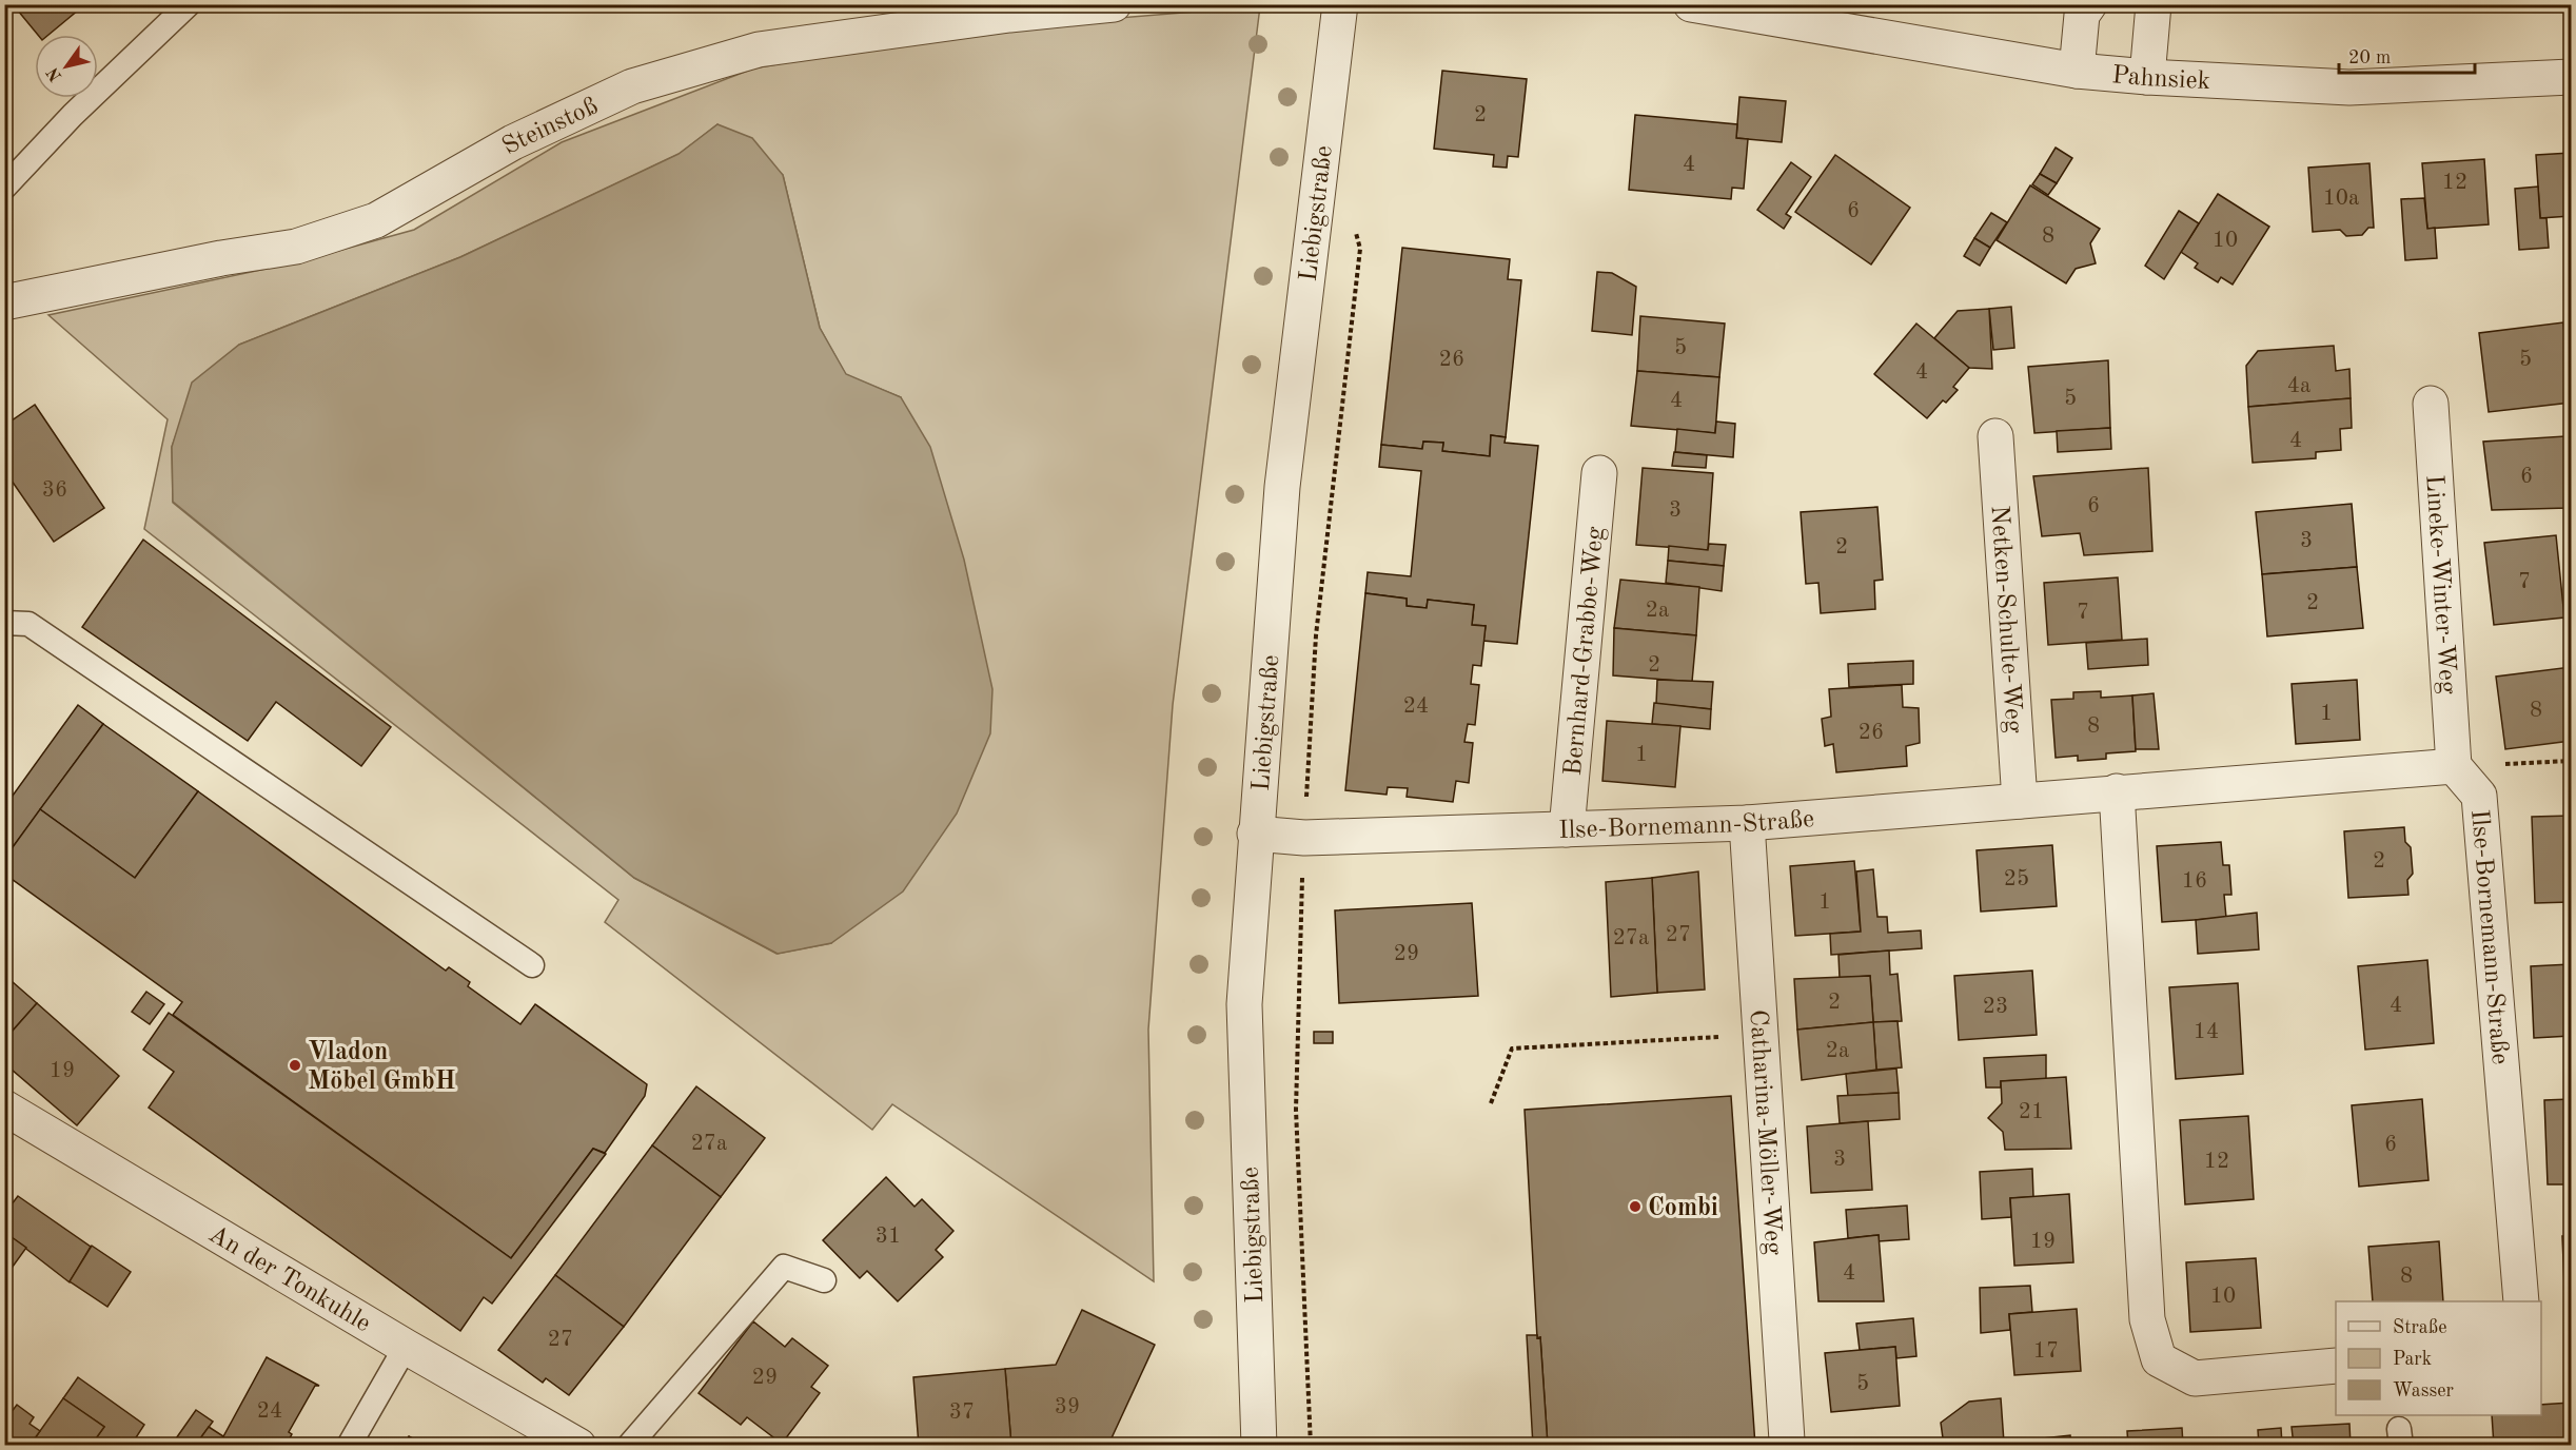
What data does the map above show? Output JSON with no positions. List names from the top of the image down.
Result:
{
  "streets": {
    "street": [
      "Pahnsiek",
      "Steinstoß",
      "Liebigstraße",
      "Lineke-Winter-Weg",
      "Netken-Schulte-Weg",
      "Bernhard-Grabbe-Weg",
      "Ilse-Bornemann-Straße",
      "Catharina-Möller-Weg",
      "An der Tonkuhle"
    ]
  },
  "crossings": [
    ["Liebigstraße", "Ilse-Bornemann-Straße"],
    ["Lineke-Winter-Weg", "Ilse-Bornemann-Straße"],
    ["Netken-Schulte-Weg", "Ilse-Bornemann-Straße"],
    ["Bernhard-Grabbe-Weg", "Ilse-Bornemann-Straße"],
    ["Ilse-Bornemann-Straße", "Catharina-Möller-Weg"]
  ],
  "places": ["Vladon Möbel GmbH", "Combi"],
  "house_numbers": [
    "2",
    "4",
    "12",
    "10a",
    "6",
    "8",
    "10",
    "5",
    "26",
    "5",
    "4",
    "4a",
    "5",
    "4",
    "4",
    "6",
    "36",
    "6",
    "3",
    "3",
    "2",
    "7",
    "2",
    "2a",
    "7",
    "2",
    "24",
    "8",
    "1",
    "8",
    "26",
    "1",
    "2",
    "25",
    "16",
    "1",
    "27",
    "27a",
    "29",
    "2",
    "4",
    "23",
    "14",
    "2a",
    "19",
    "21",
    "27a",
    "6",
    "3",
    "12",
    "31",
    "19",
    "4",
    "8",
    "10",
    "27",
    "17",
    "29",
    "5",
    "39",
    "24",
    "37"
  ],
  "legend": ["Straße", "Park", "Wasser"],
  "scale_bar": "20 m",
  "north": "bottom left"
}
